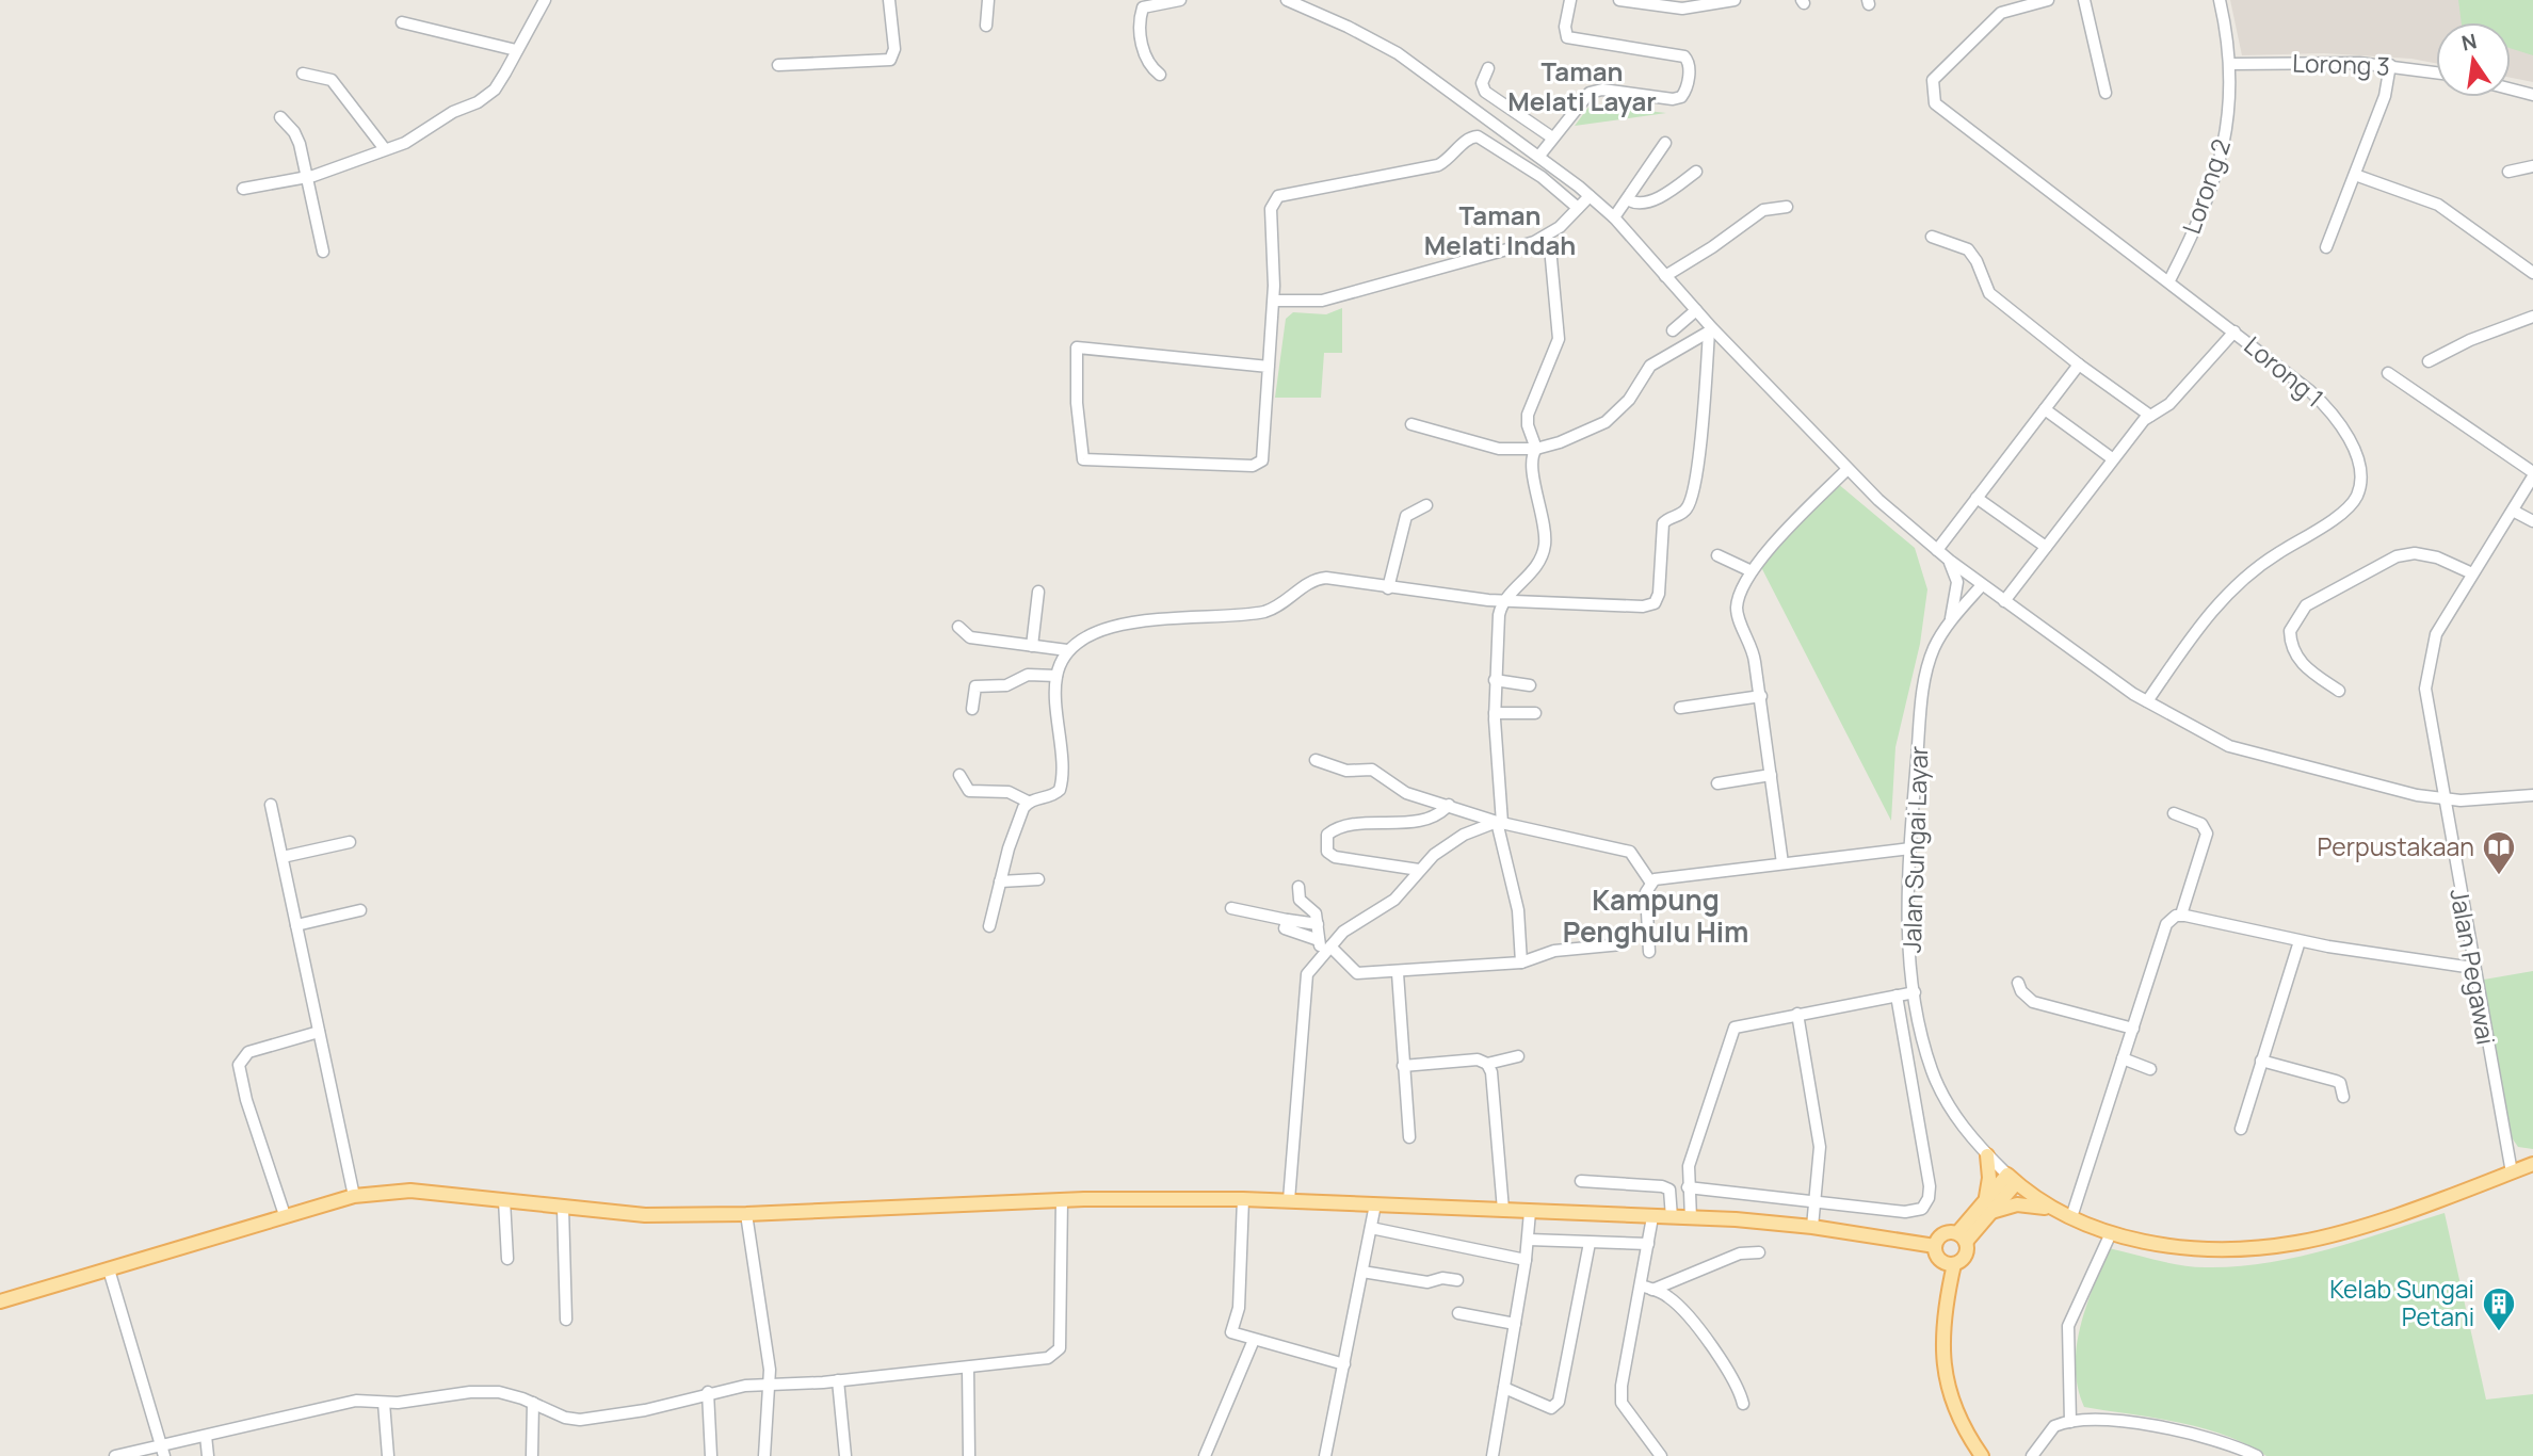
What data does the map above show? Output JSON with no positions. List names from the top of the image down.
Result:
{
  "streets": {
    "main road": ["Jalan Sungai Layar"],
    "street": [
      "Lorong 3",
      "Lorong 2",
      "Lorong 1",
      "Jalan Pegawai"
    ]
  },
  "crossings": [
    ["Lorong 3", "Lorong 2"],
    ["Lorong 2", "Lorong 1"],
    ["Jalan Sungai Layar", "Jalan Pegawai"]
  ],
  "districts": ["Taman Melati Layar", "Taman Melati Indah", "Kampung Penghulu Him"],
  "places": {
    "library": ["Perpustakaan"],
    "building": ["Kelab Sungai Petani"]
  },
  "north": "top"
}
